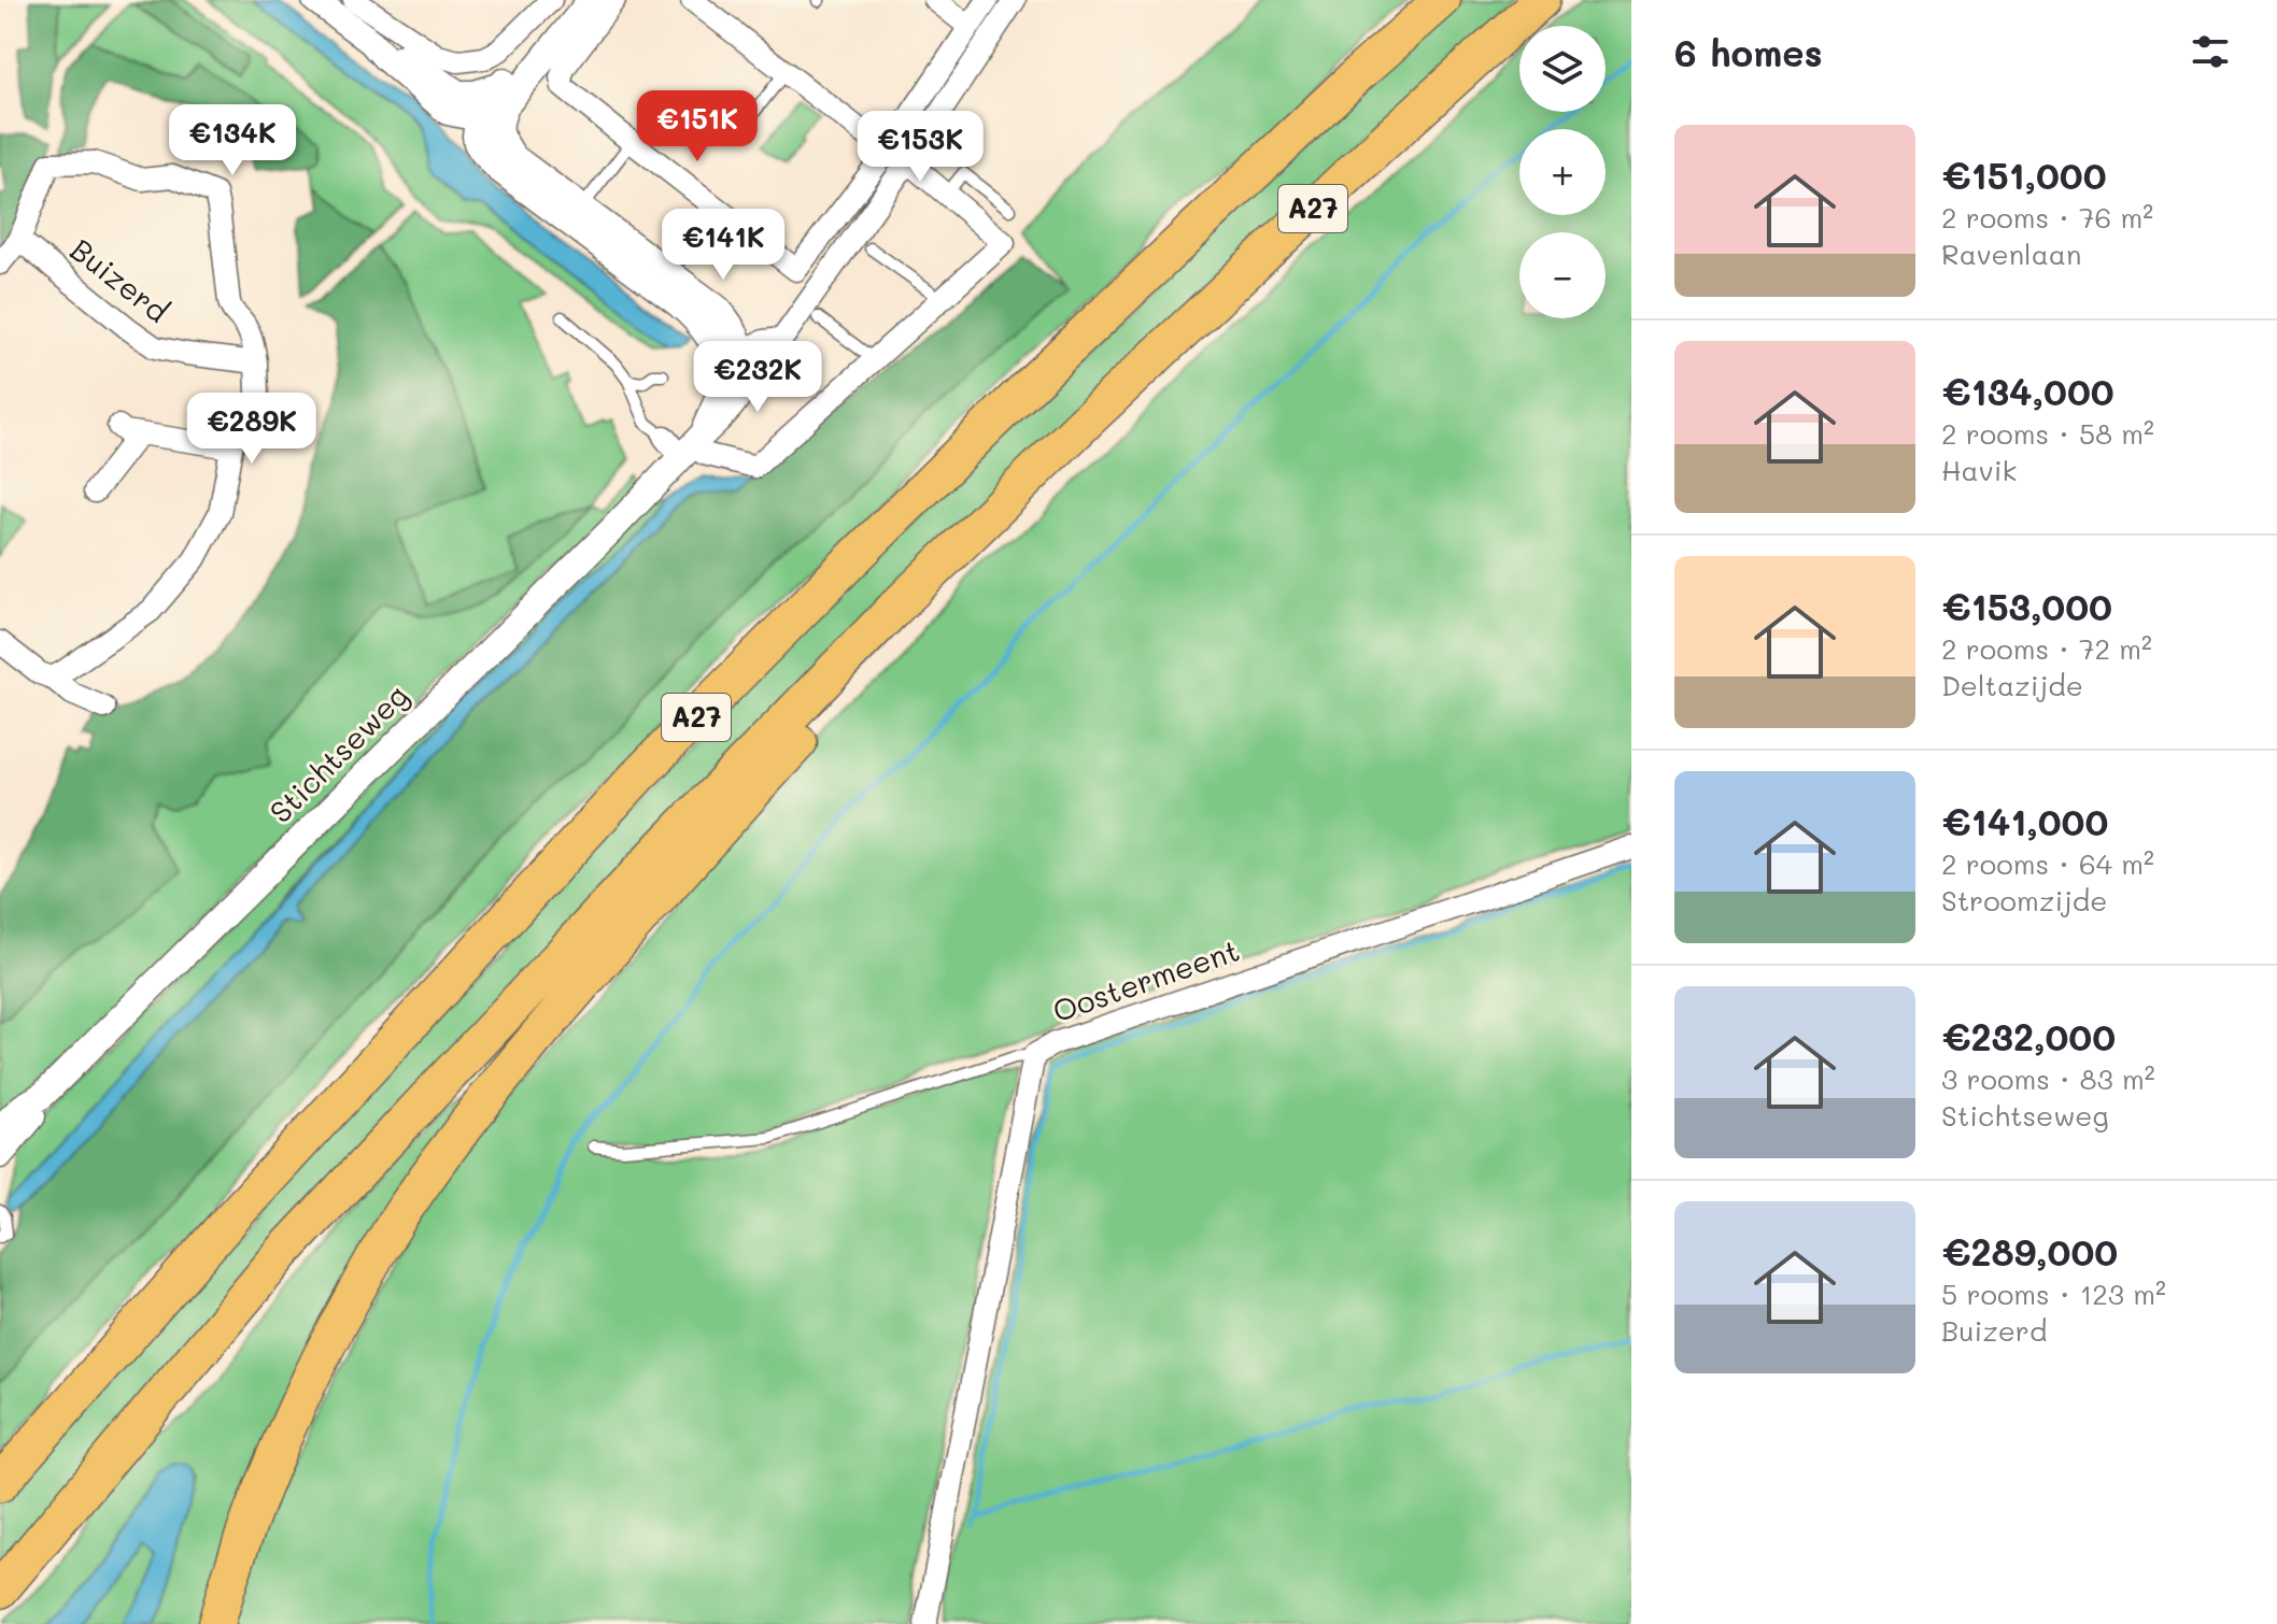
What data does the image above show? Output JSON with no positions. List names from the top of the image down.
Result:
{
  "streets": {
    "highway": ["A27"],
    "street": ["Buizerd", "Stichtseweg", "Oostermeent"]
  },
  "page": {
    "heading": "6 homes",
    "map_buttons": ["+", "−"],
    "price": [
      "€151K",
      "€134K",
      "€153K",
      "€141K",
      "€232K",
      "€289K"
    ],
    "list": [
      {
        "name": "€151,000",
        "note": "2 rooms · 76 m² · Ravenlaan"
      },
      {
        "name": "€134,000",
        "note": "2 rooms · 58 m² · Havik"
      },
      {
        "name": "€153,000",
        "note": "2 rooms · 72 m² · Deltazijde"
      },
      {
        "name": "€141,000",
        "note": "2 rooms · 64 m² · Stroomzijde"
      },
      {
        "name": "€232,000",
        "note": "3 rooms · 83 m² · Stichtseweg"
      },
      {
        "name": "€289,000",
        "note": "5 rooms · 123 m² · Buizerd"
      }
    ]
  }
}
